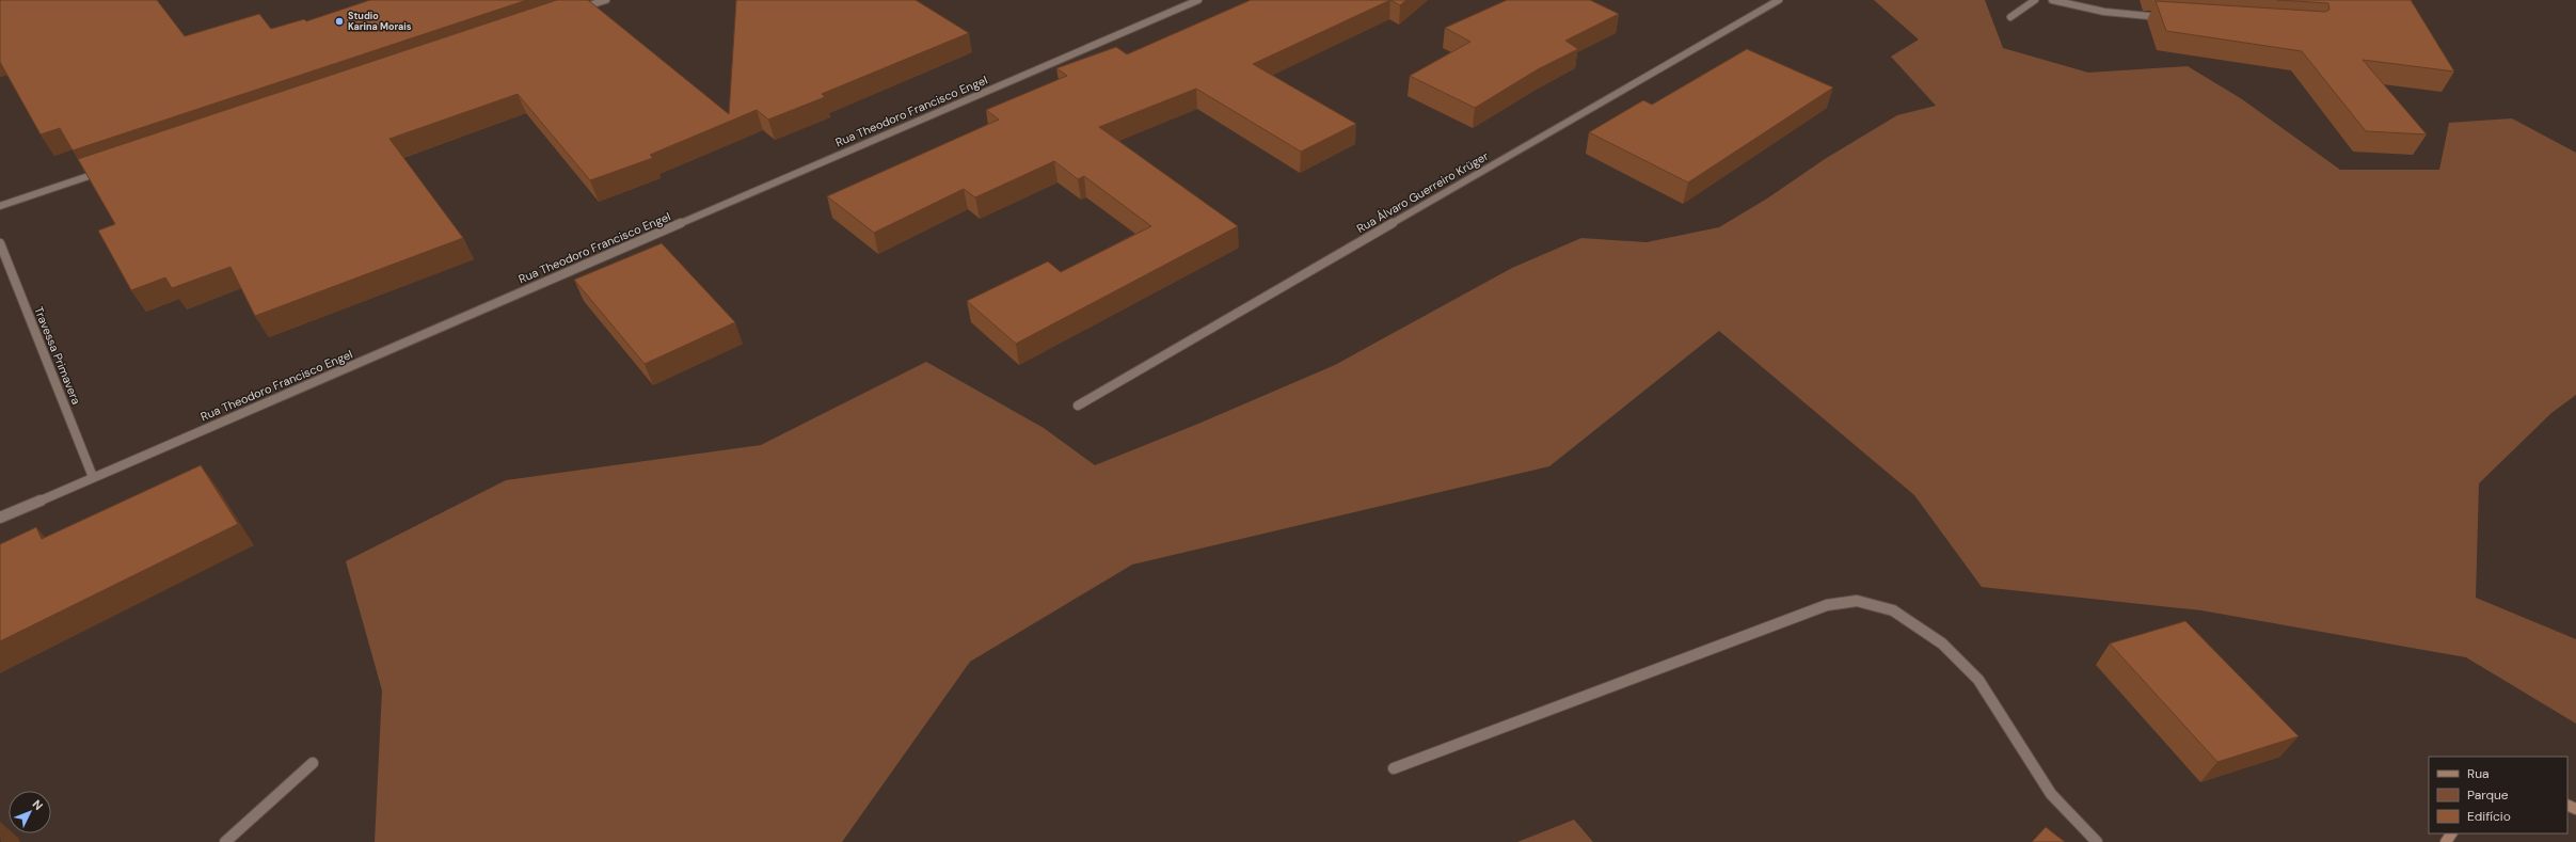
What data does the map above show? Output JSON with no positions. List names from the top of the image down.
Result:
{
  "streets": {
    "street": ["Rua Theodoro Francisco Engel", "Rua Álvaro Guerreiro Krüger", "Travessa Primavera"]
  },
  "crossings": [
    ["Rua Theodoro Francisco Engel", "Travessa Primavera"]
  ],
  "places": ["Studio Karina Morais"],
  "legend": ["Rua", "Parque", "Edifício"],
  "north": "top right"
}
